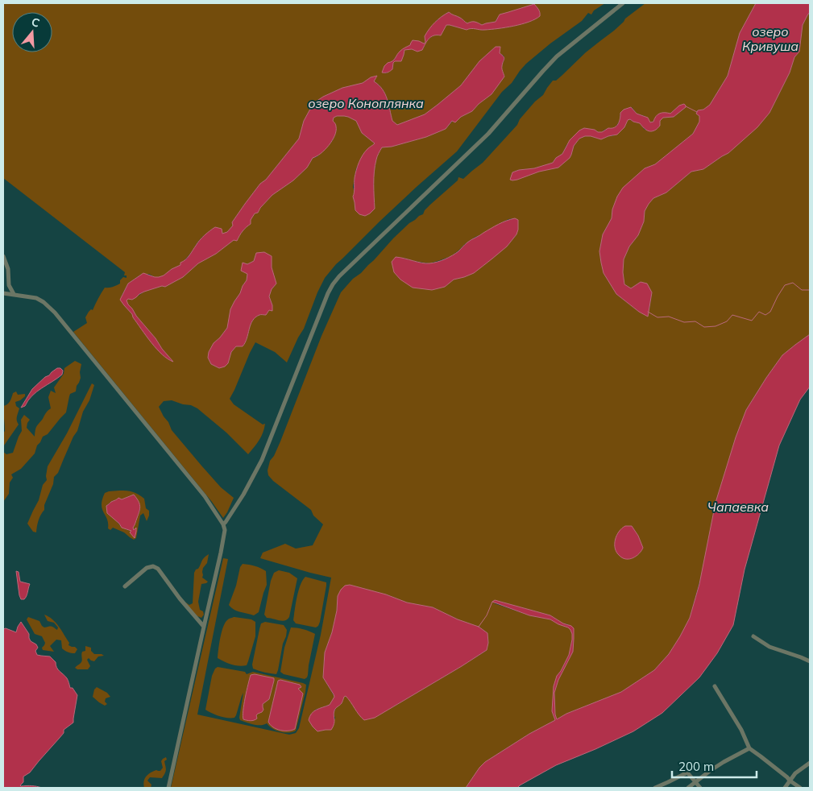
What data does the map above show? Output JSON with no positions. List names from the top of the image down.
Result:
{
  "water": ["озеро Кривуша", "озеро Коноплянка", "Чапаевка"],
  "scale_bar": "200 m",
  "north": "top"
}
